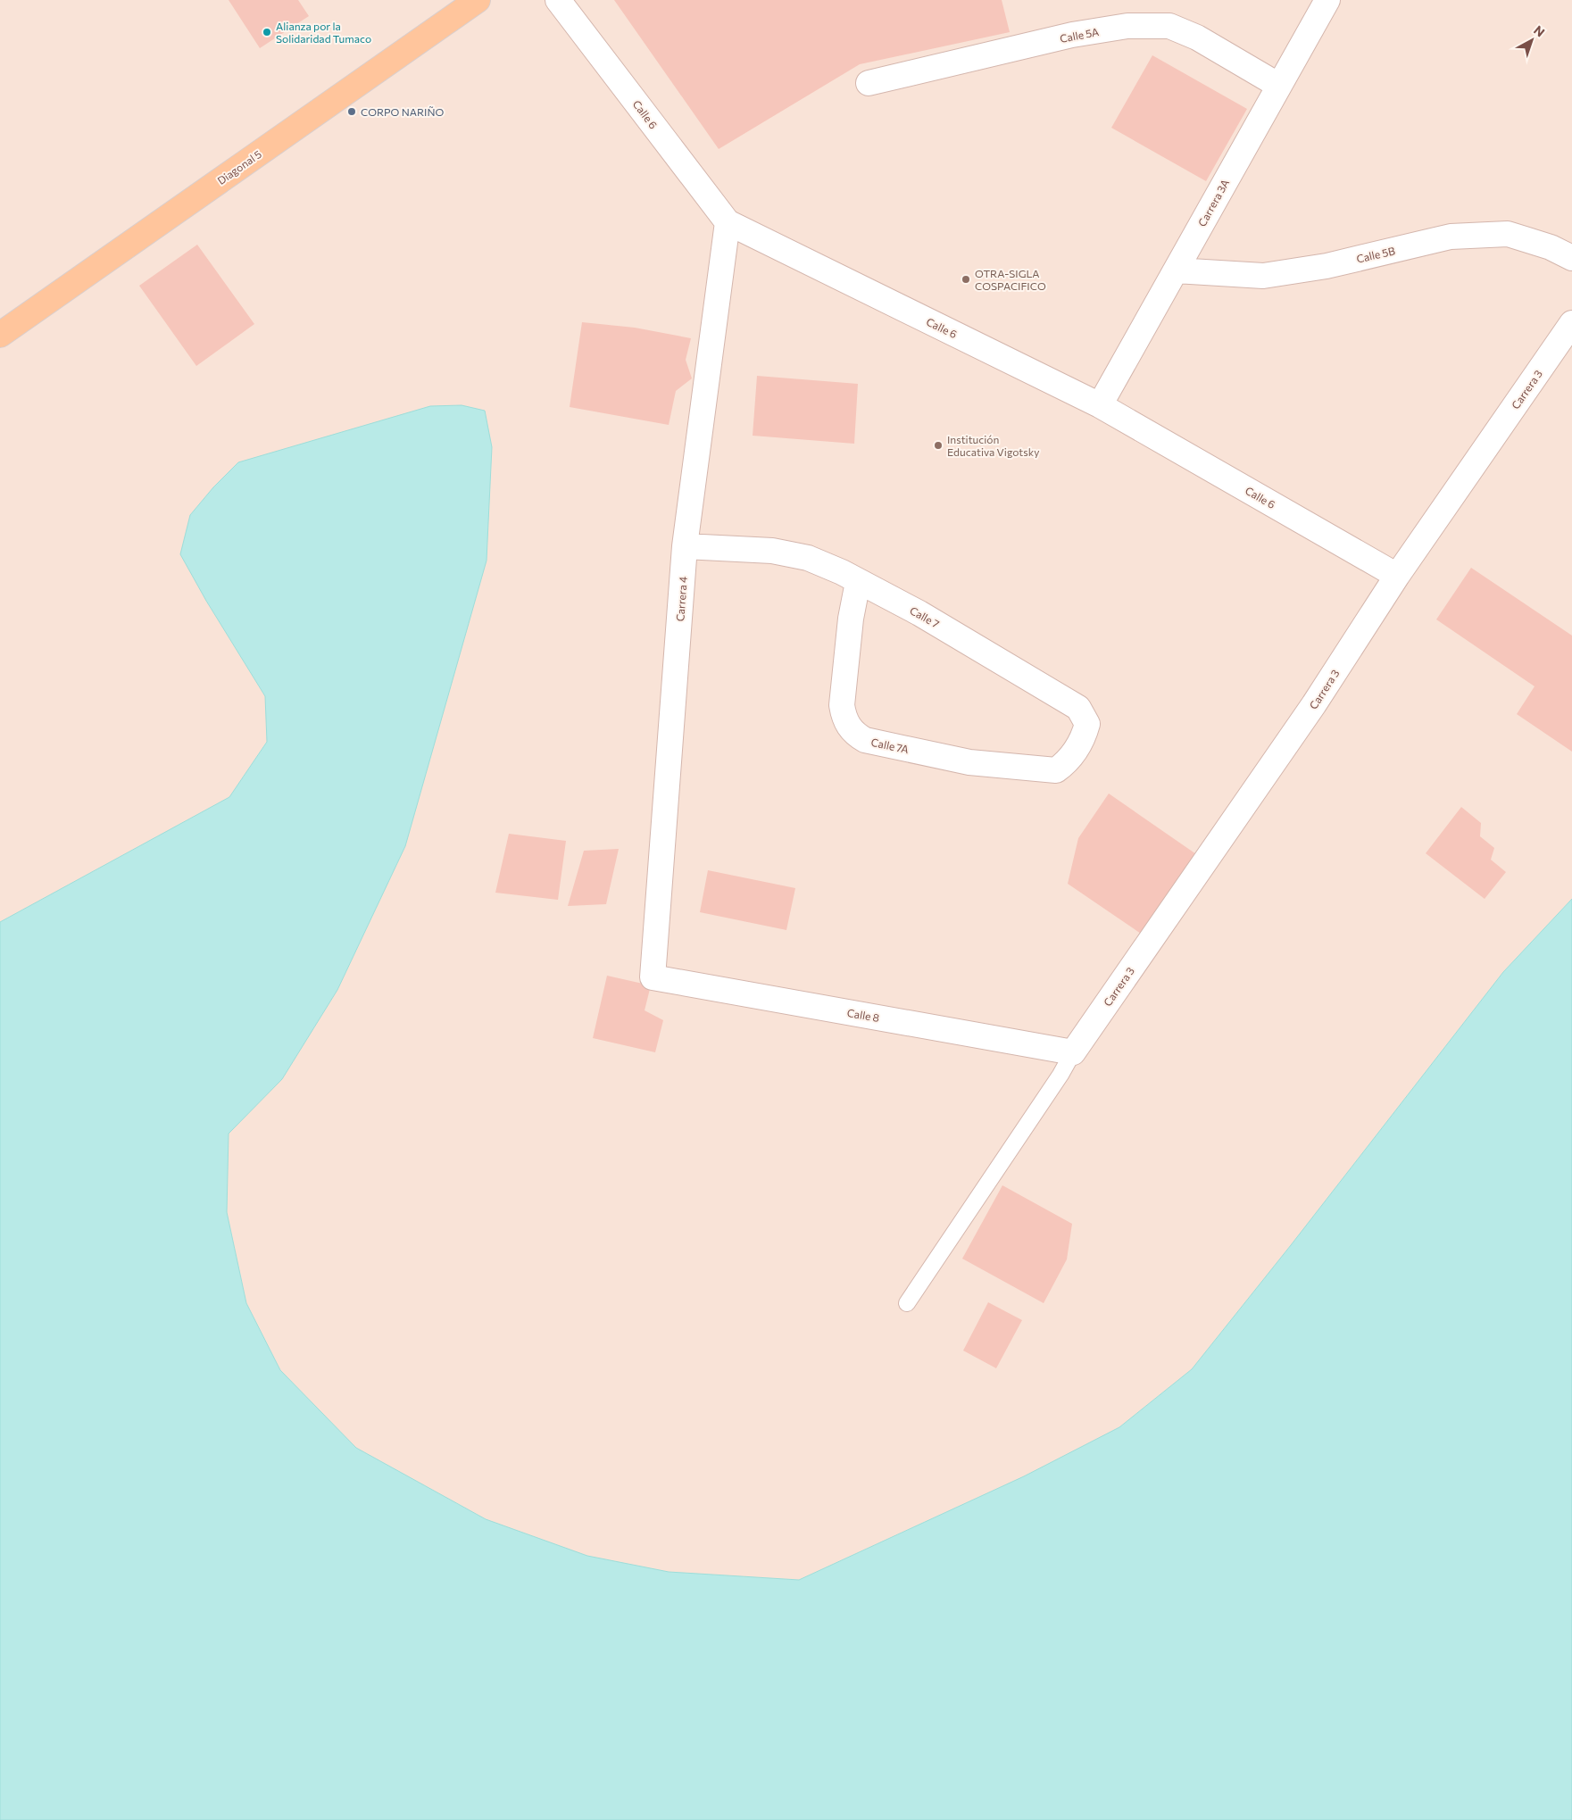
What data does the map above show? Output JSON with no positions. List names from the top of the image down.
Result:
{
  "streets": {
    "main road": ["Diagonal 5"],
    "street": [
      "Calle 5A",
      "Calle 6",
      "Carrera 3A",
      "Calle 5B",
      "Carrera 3",
      "Carrera 4",
      "Calle 7",
      "Calle 7A",
      "Calle 8"
    ]
  },
  "crossings": [
    ["Calle 5A", "Carrera 3A"],
    ["Calle 6", "Carrera 3A"],
    ["Calle 6", "Carrera 3"],
    ["Calle 6", "Carrera 4"],
    ["Carrera 3A", "Calle 5B"],
    ["Carrera 3", "Calle 8"],
    ["Carrera 4", "Calle 7"],
    ["Carrera 4", "Calle 8"],
    ["Calle 7", "Calle 7A"]
  ],
  "places": [
    "Alianza por la Solidaridad Tumaco",
    "CORPO NARIÑO",
    "OTRA-SIGLA COSPACIFICO",
    "Institución Educativa Vigotsky"
  ],
  "north": "top right"
}
